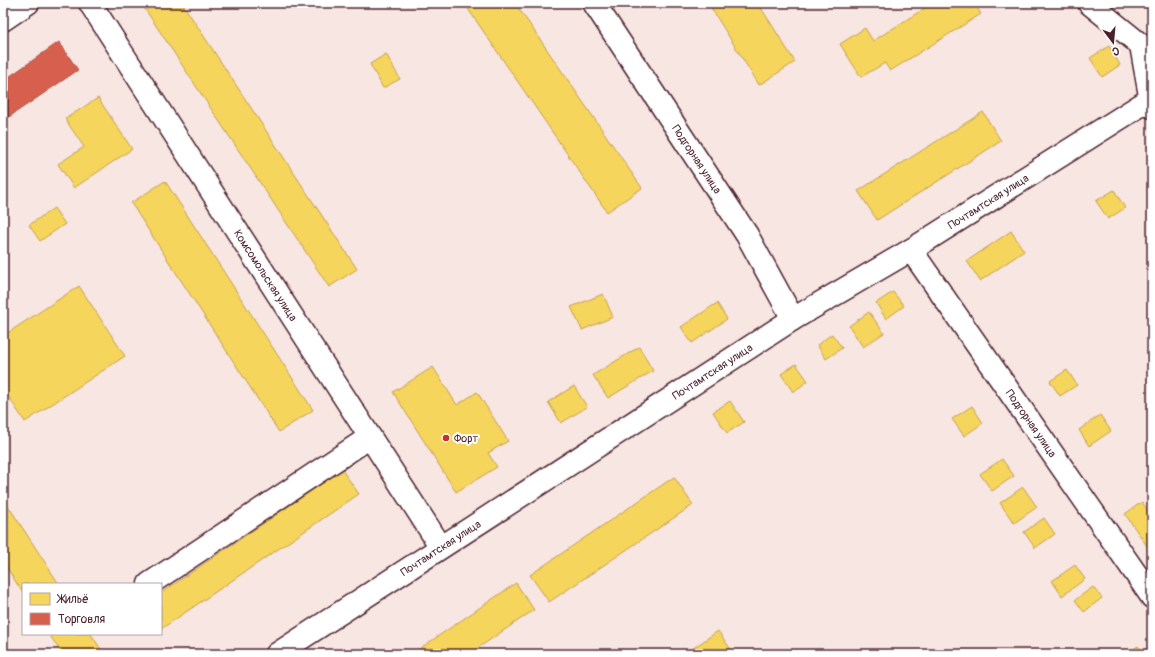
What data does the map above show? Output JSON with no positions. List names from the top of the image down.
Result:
{
  "streets": {
    "street": ["Подгорная улица", "Почтамтская улица", "Комсомольская улица"]
  },
  "crossings": [
    ["Подгорная улица", "Почтамтская улица"],
    ["Почтамтская улица", "Комсомольская улица"]
  ],
  "places": ["Форт"],
  "legend": ["Жильё", "Торговля"],
  "north": "bottom"
}
